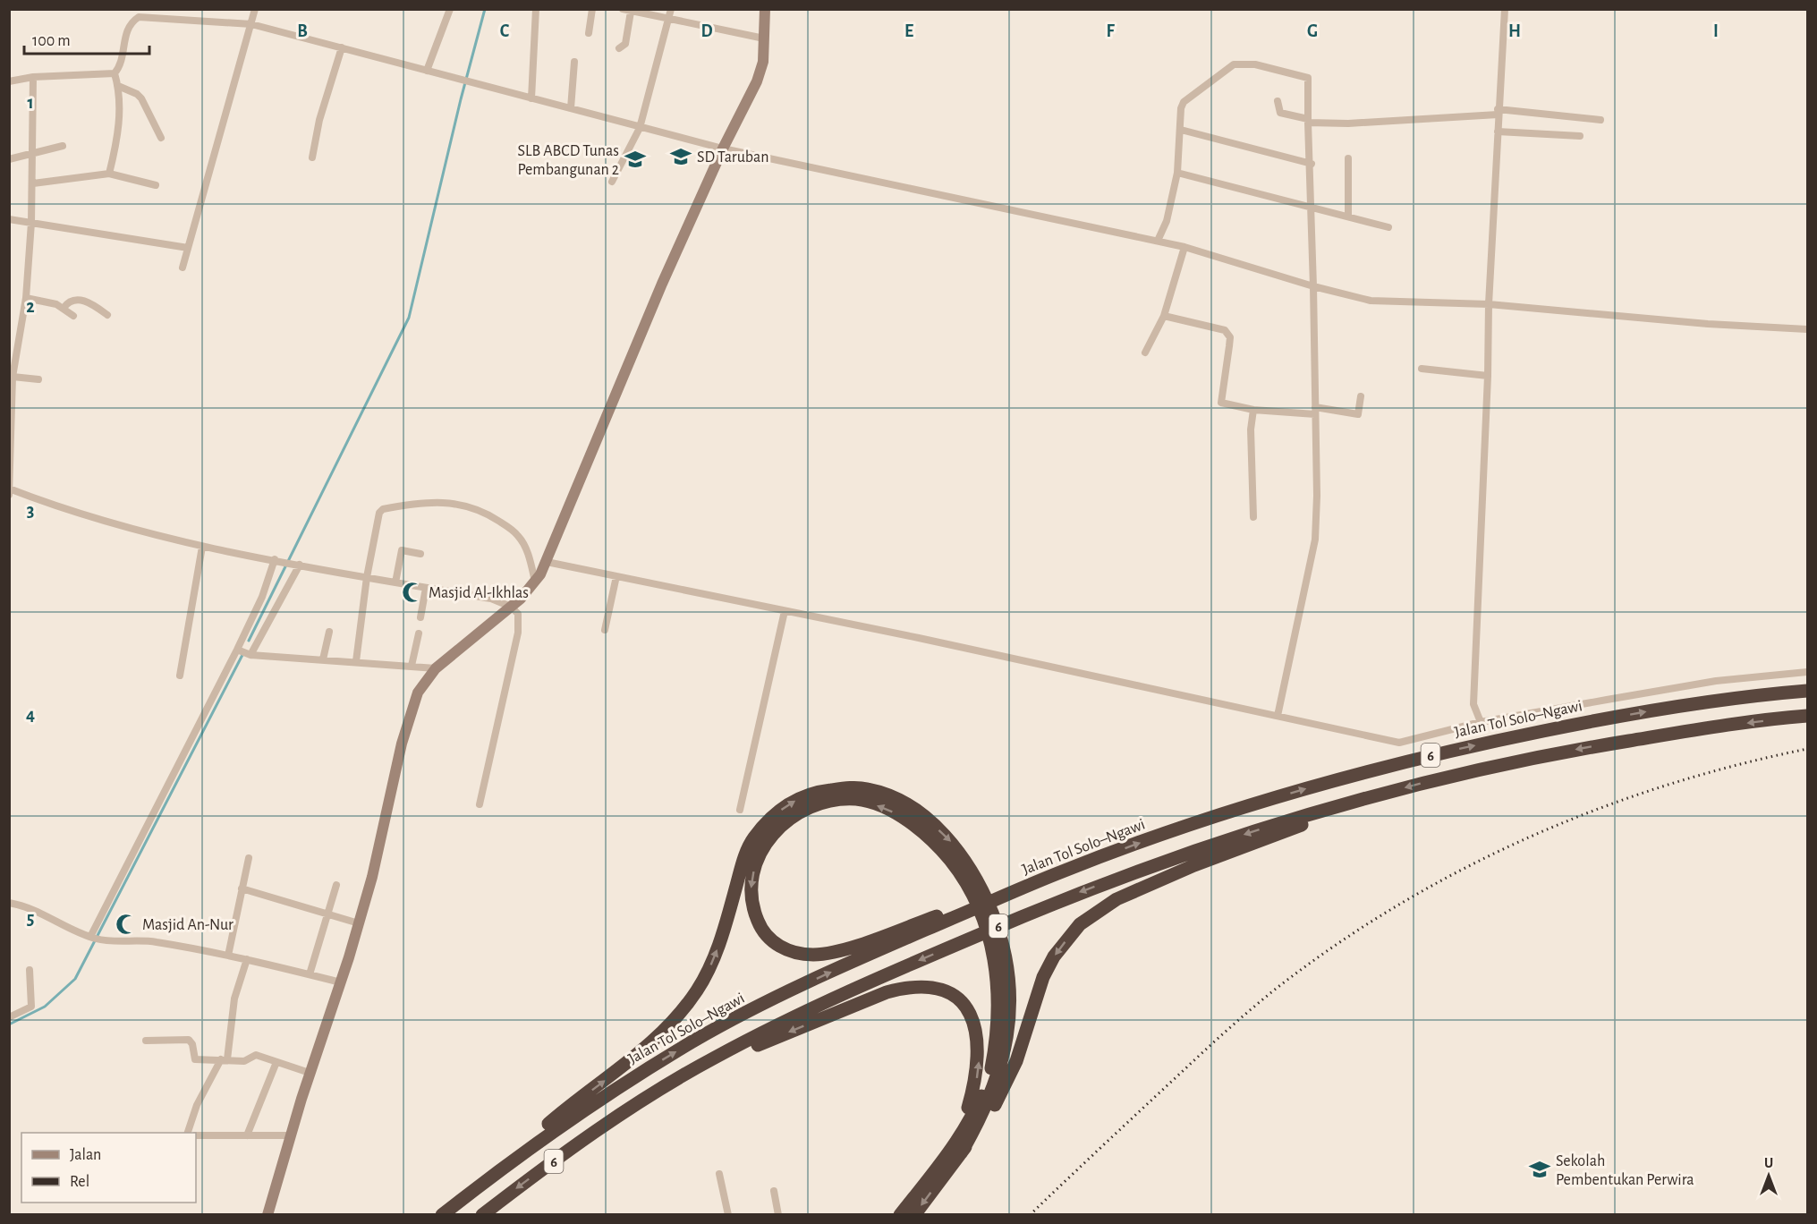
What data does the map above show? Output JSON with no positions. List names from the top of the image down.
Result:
{
  "streets": {
    "highway": ["Jalan Tol Solo–Ngawi", "6"]
  },
  "places": {
    "school or university": ["SD Taruban", "SLB ABCD Tunas Pembangunan 2", "Sekolah Pembentukan Perwira"],
    "mosque": ["Masjid Al-Ikhlas", "Masjid An-Nur"]
  },
  "legend": ["Jalan", "Rel"],
  "scale_bar": "100 m",
  "north": "top",
  "grid": {
    "columns": [
      "B",
      "C",
      "D",
      "E",
      "F",
      "G",
      "H",
      "I"
    ],
    "rows": [
      "1",
      "2",
      "3",
      "4",
      "5"
    ]
  }
}
